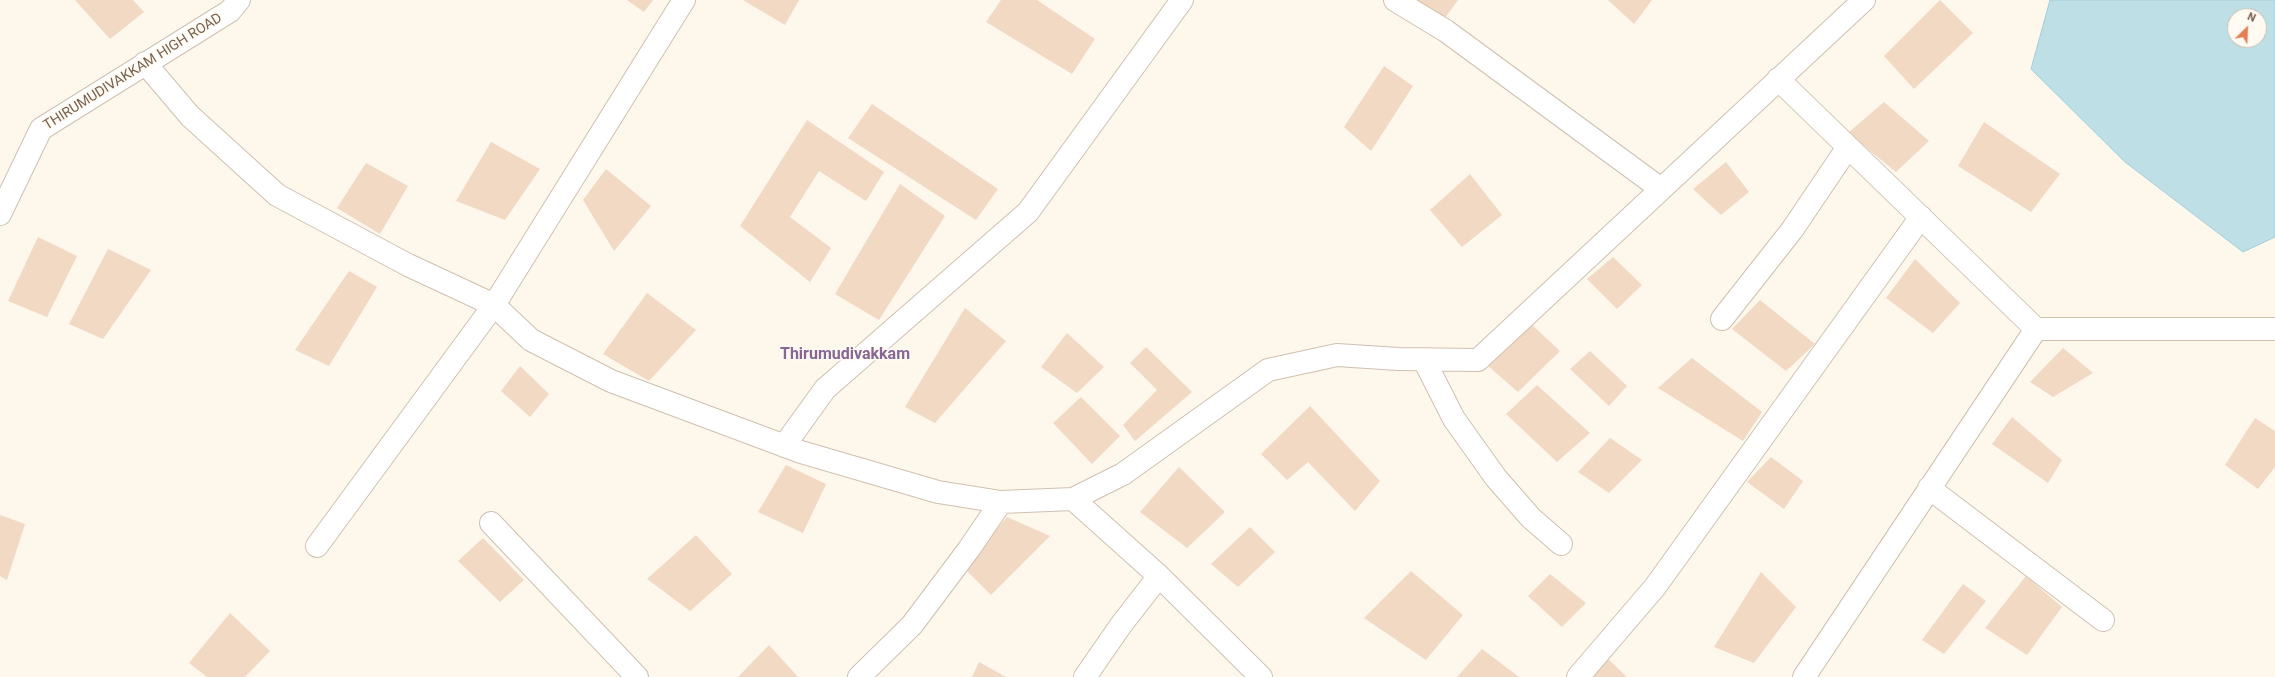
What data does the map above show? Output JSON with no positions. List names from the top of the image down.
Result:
{
  "streets": {
    "street": ["THIRUMUDIVAKKAM HIGH ROAD"]
  },
  "districts": ["Thirumudivakkam"],
  "north": "top right"
}
